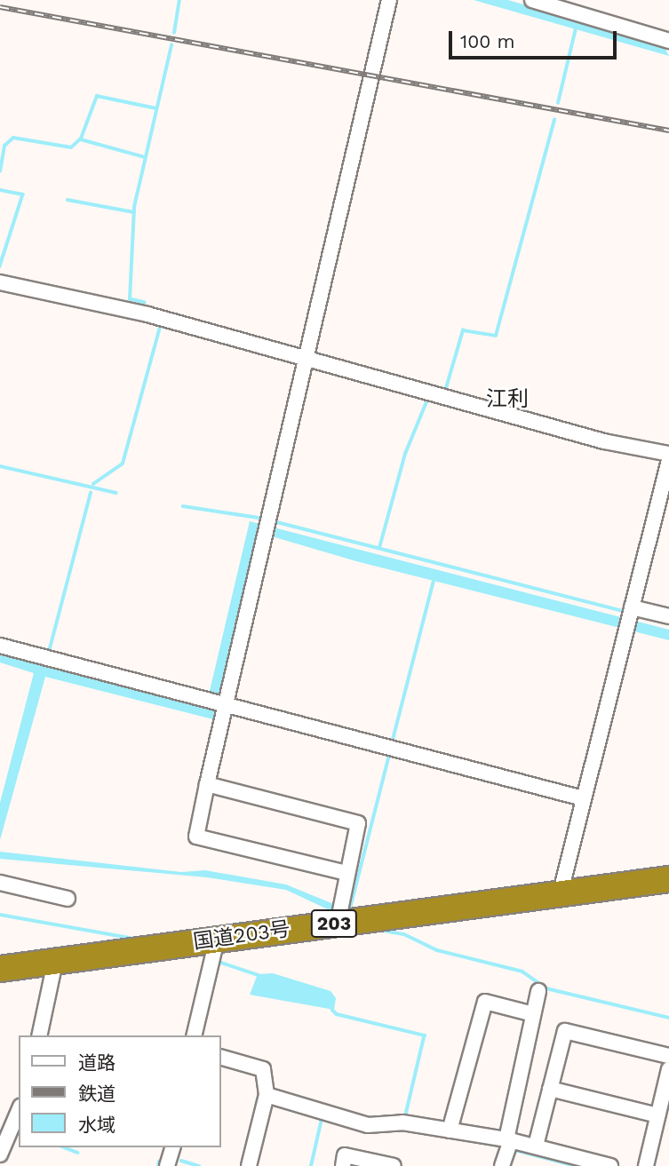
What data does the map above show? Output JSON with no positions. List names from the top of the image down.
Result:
{
  "streets": {
    "highway": ["203", "国道203号"]
  },
  "districts": ["江利"],
  "legend": ["道路", "鉄道", "水域"],
  "scale_bar": "100 m"
}
